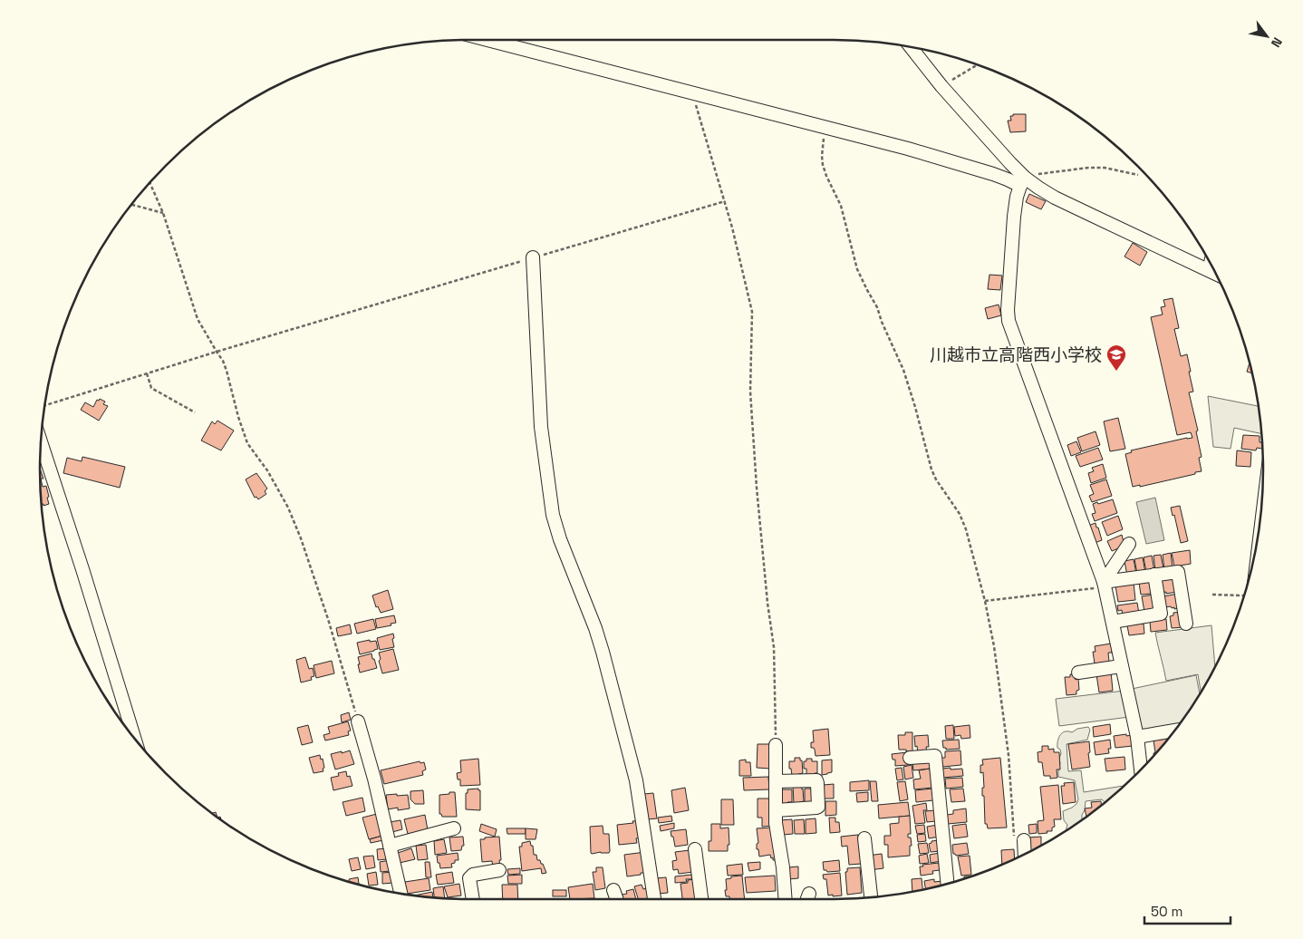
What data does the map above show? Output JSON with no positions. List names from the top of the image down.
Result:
{
  "places": {
    "school or university": ["川越市立高階西小学校"]
  },
  "scale_bar": "50 m",
  "north": "bottom right"
}
